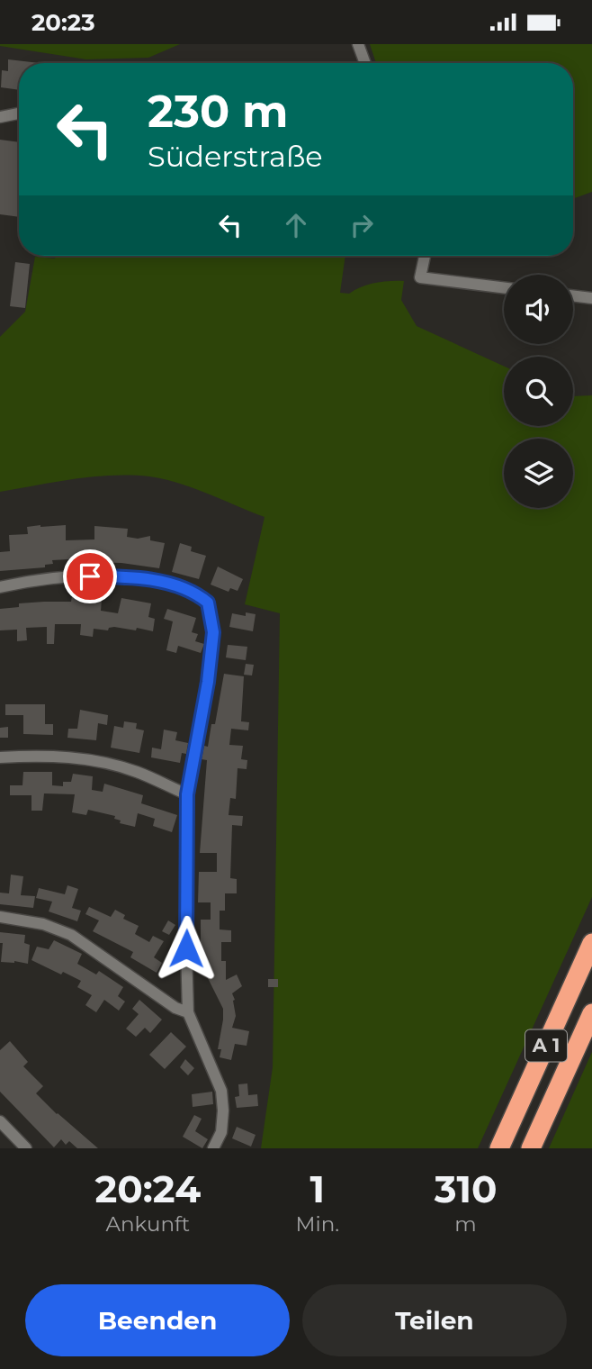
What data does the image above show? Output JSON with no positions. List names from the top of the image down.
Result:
{
  "streets": {
    "highway": ["A 1"]
  },
  "page": {
    "status": "20:23",
    "turn": ["230 m", "Süderstraße"],
    "eta": [
      "20:24",
      "Ankunft",
      "1",
      "Min.",
      "310",
      "m"
    ],
    "buttons": ["Beenden", "Teilen"]
  }
}
